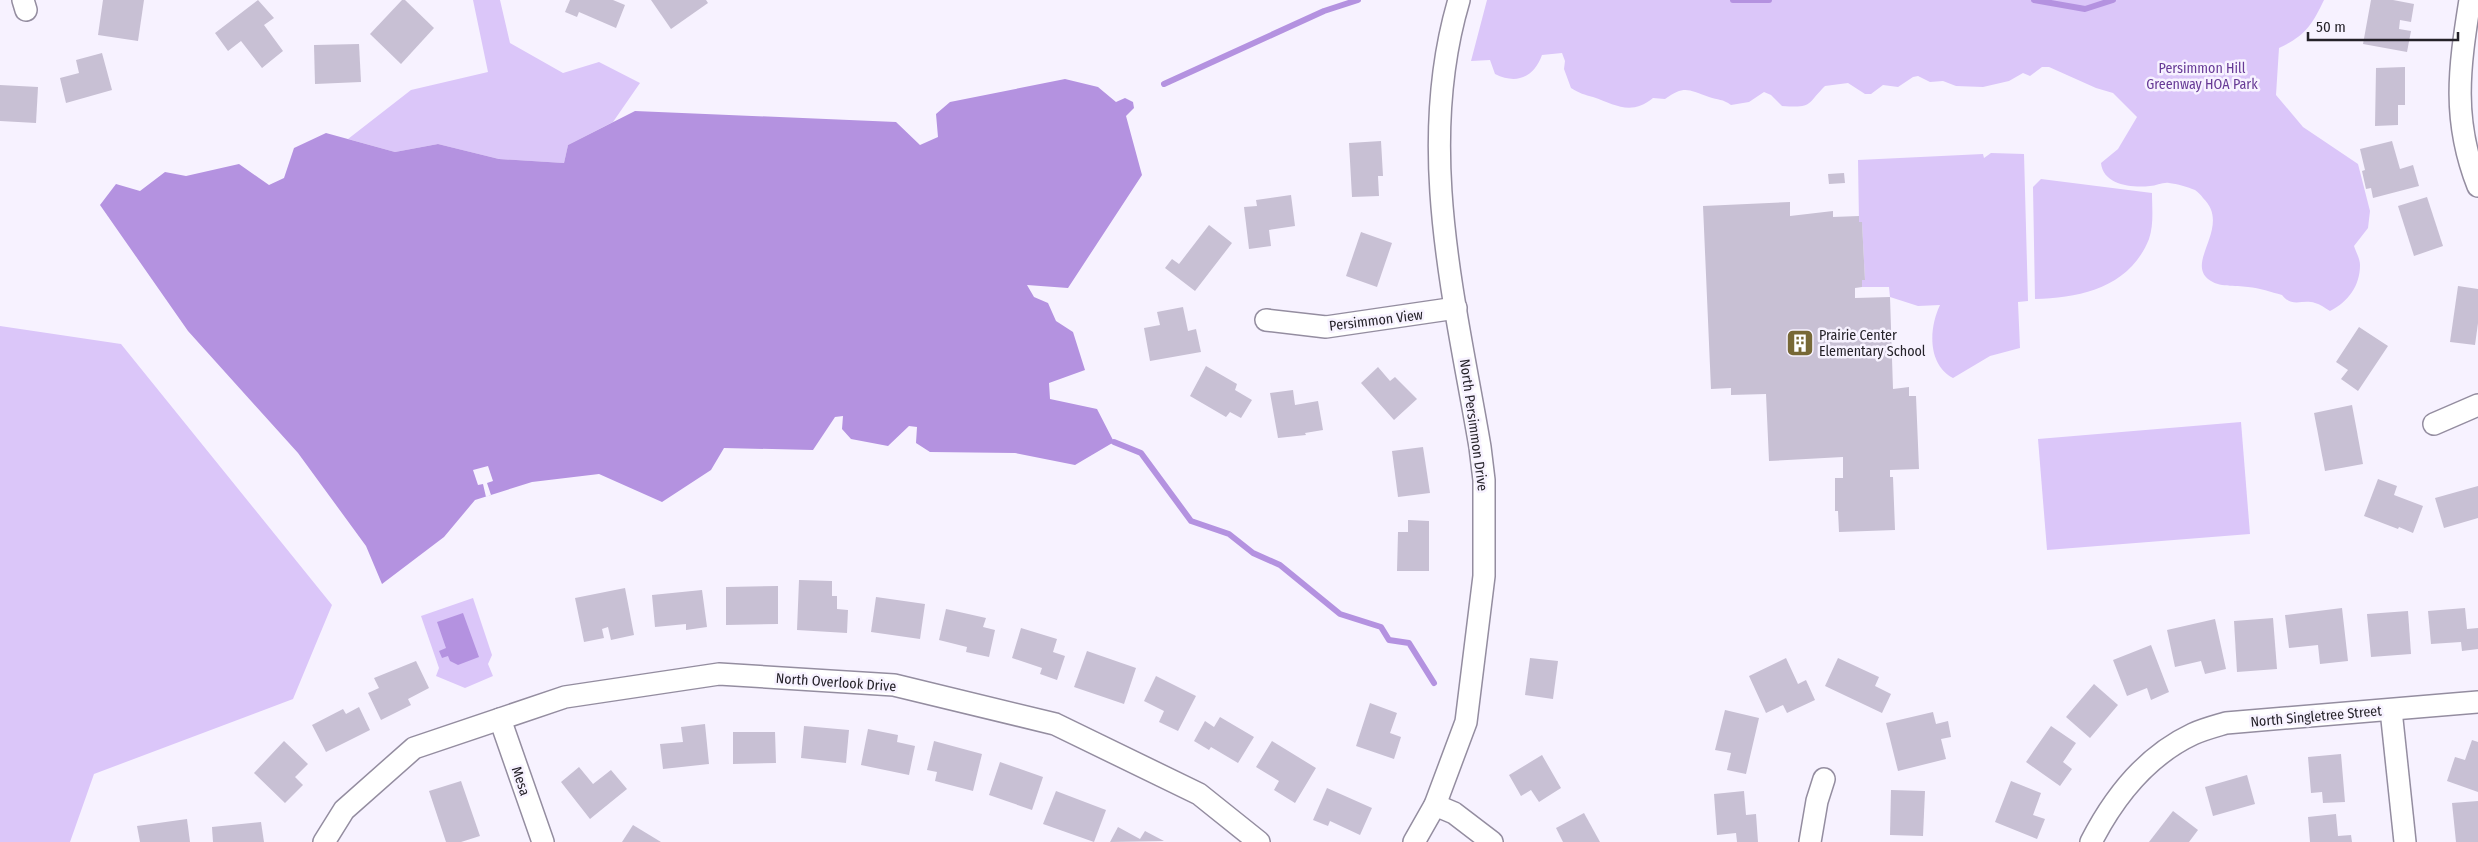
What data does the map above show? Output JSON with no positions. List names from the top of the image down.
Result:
{
  "streets": {
    "street": [
      "Persimmon View",
      "North Persimmon Drive",
      "North Overlook Drive",
      "North Singletree Street",
      "Mesa"
    ]
  },
  "crossings": [
    ["Persimmon View", "North Persimmon Drive"],
    ["North Overlook Drive", "Mesa"]
  ],
  "parks": ["Persimmon Hill Greenway HOA Park"],
  "places": {
    "building": ["Prairie Center Elementary School"]
  },
  "scale_bar": "50 m"
}
